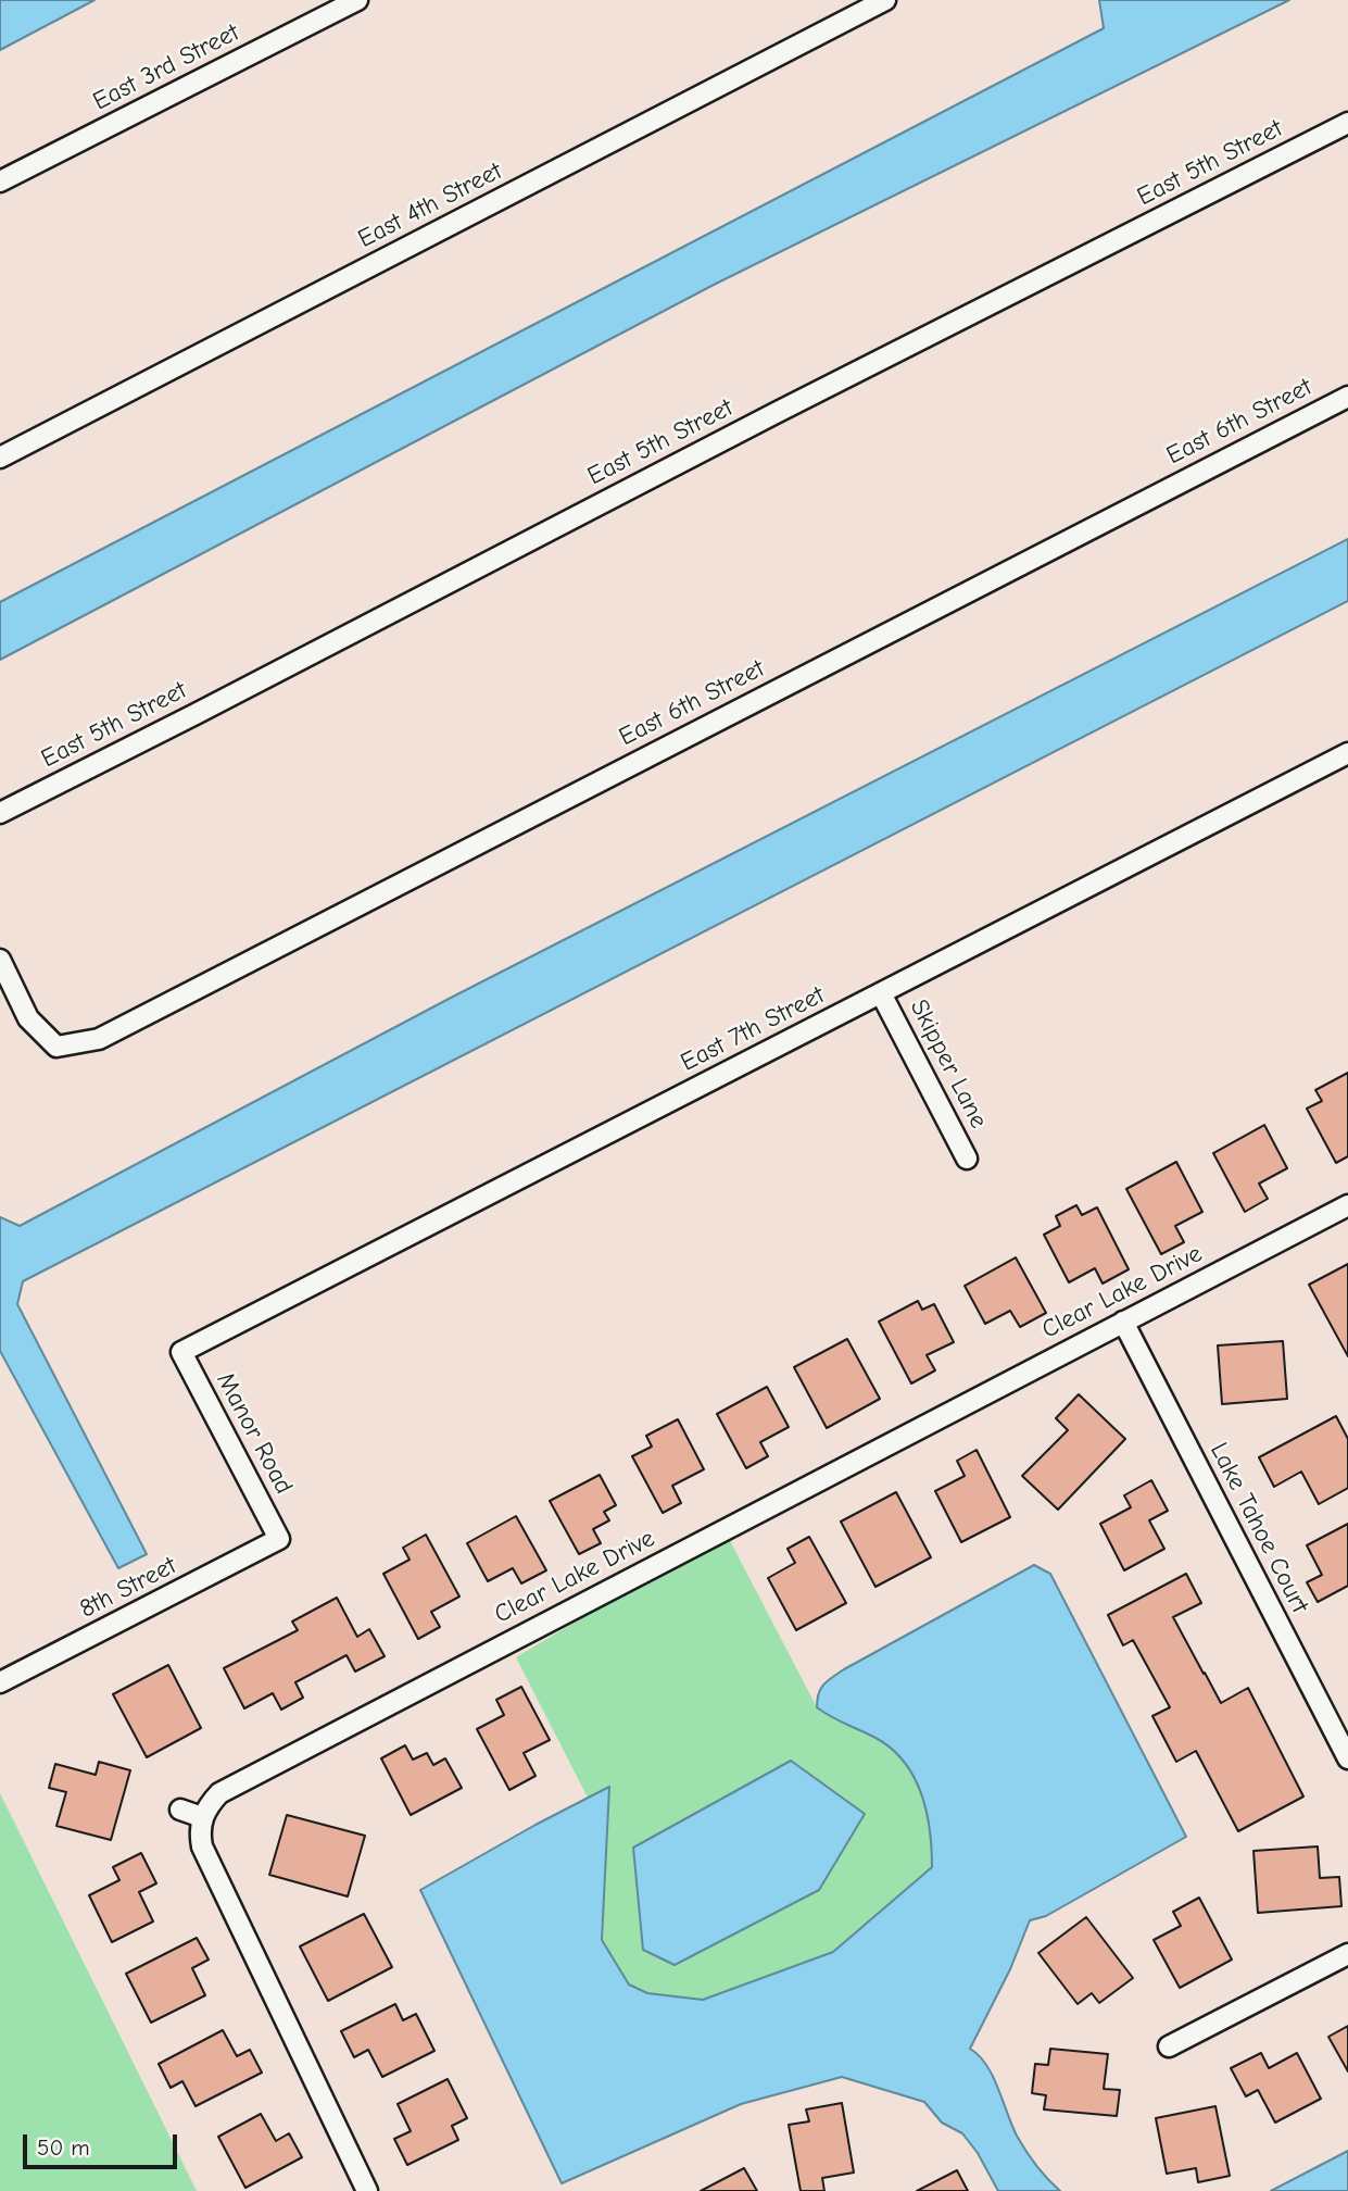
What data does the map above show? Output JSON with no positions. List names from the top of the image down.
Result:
{
  "streets": {
    "street": [
      "East 3rd Street",
      "East 5th Street",
      "East 4th Street",
      "East 6th Street",
      "East 7th Street",
      "Skipper Lane",
      "Clear Lake Drive",
      "Manor Road",
      "Lake Tahoe Court",
      "8th Street"
    ]
  },
  "crossings": [
    ["East 7th Street", "Skipper Lane"],
    ["East 7th Street", "Manor Road"],
    ["Clear Lake Drive", "Lake Tahoe Court"],
    ["Manor Road", "8th Street"]
  ],
  "scale_bar": "50 m"
}
